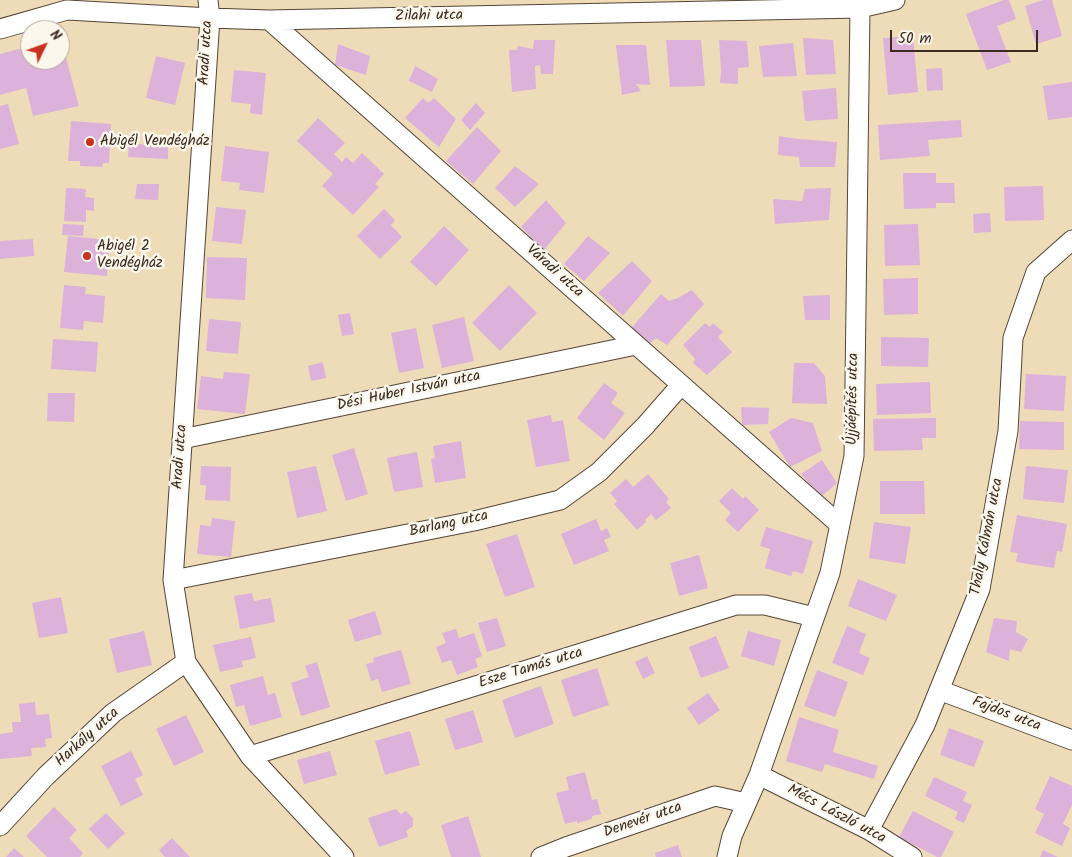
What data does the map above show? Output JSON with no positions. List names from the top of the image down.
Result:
{
  "streets": {
    "street": [
      "Zilahi utca",
      "Aradi utca",
      "Váradi utca",
      "Dési Huber István utca",
      "Újjáépítés utca",
      "Barlang utca",
      "Thaly Kálmán utca",
      "Esze Tamás utca",
      "Fajdos utca",
      "Harkály utca",
      "Mécs László utca",
      "Denevér utca"
    ]
  },
  "crossings": [
    ["Zilahi utca", "Aradi utca"],
    ["Zilahi utca", "Váradi utca"],
    ["Zilahi utca", "Újjáépítés utca"],
    ["Aradi utca", "Dési Huber István utca"],
    ["Aradi utca", "Barlang utca"],
    ["Aradi utca", "Esze Tamás utca"],
    ["Aradi utca", "Harkály utca"],
    ["Váradi utca", "Dési Huber István utca"],
    ["Váradi utca", "Újjáépítés utca"],
    ["Váradi utca", "Barlang utca"],
    ["Újjáépítés utca", "Esze Tamás utca"],
    ["Újjáépítés utca", "Mécs László utca"],
    ["Thaly Kálmán utca", "Fajdos utca"],
    ["Thaly Kálmán utca", "Mécs László utca"]
  ],
  "places": ["Abigél Vendégház", "Abigél 2 Vendégház"],
  "scale_bar": "50 m",
  "north": "top right"
}
